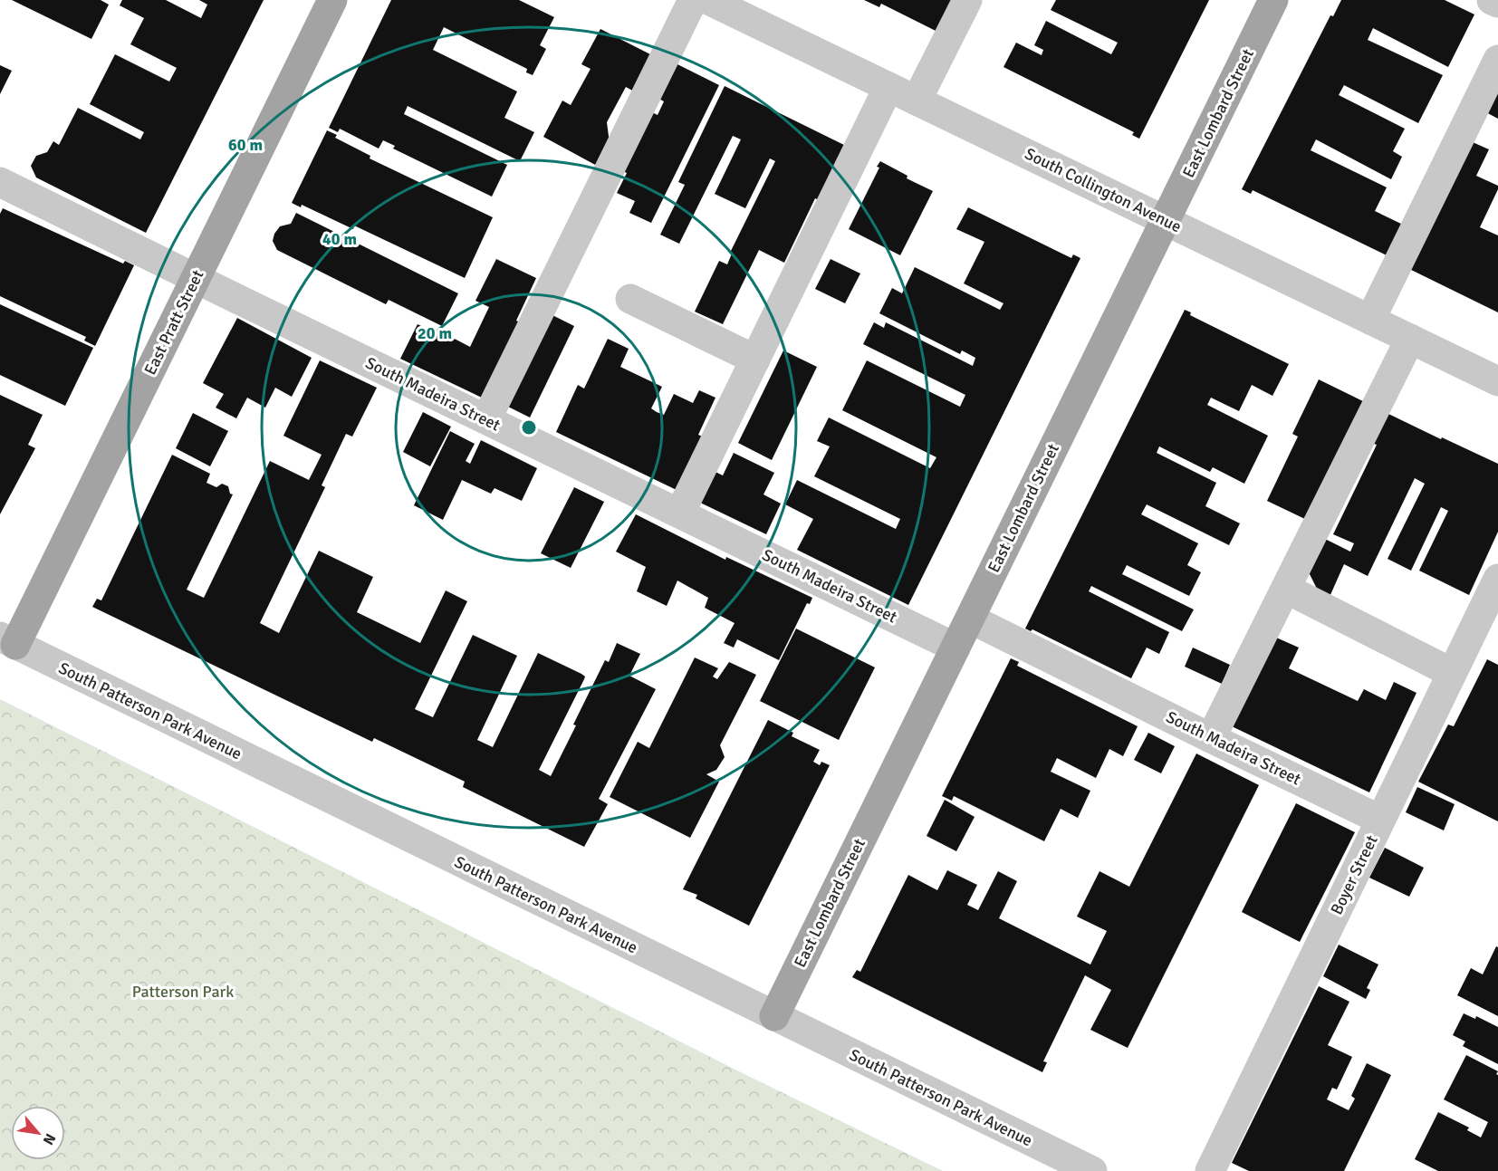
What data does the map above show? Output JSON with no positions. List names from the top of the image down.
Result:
{
  "streets": {
    "main road": ["East Lombard Street", "East Pratt Street"],
    "street": [
      "South Collington Avenue",
      "South Madeira Street",
      "South Patterson Park Avenue",
      "Boyer Street"
    ]
  },
  "crossings": [
    ["East Lombard Street", "South Collington Avenue"],
    ["East Lombard Street", "South Madeira Street"],
    ["East Lombard Street", "South Patterson Park Avenue"],
    ["East Pratt Street", "South Madeira Street"],
    ["East Pratt Street", "South Patterson Park Avenue"],
    ["South Madeira Street", "Boyer Street"]
  ],
  "parks": ["Patterson Park"],
  "north": "bottom right",
  "rings": ["60 m", "40 m", "20 m"]
}
